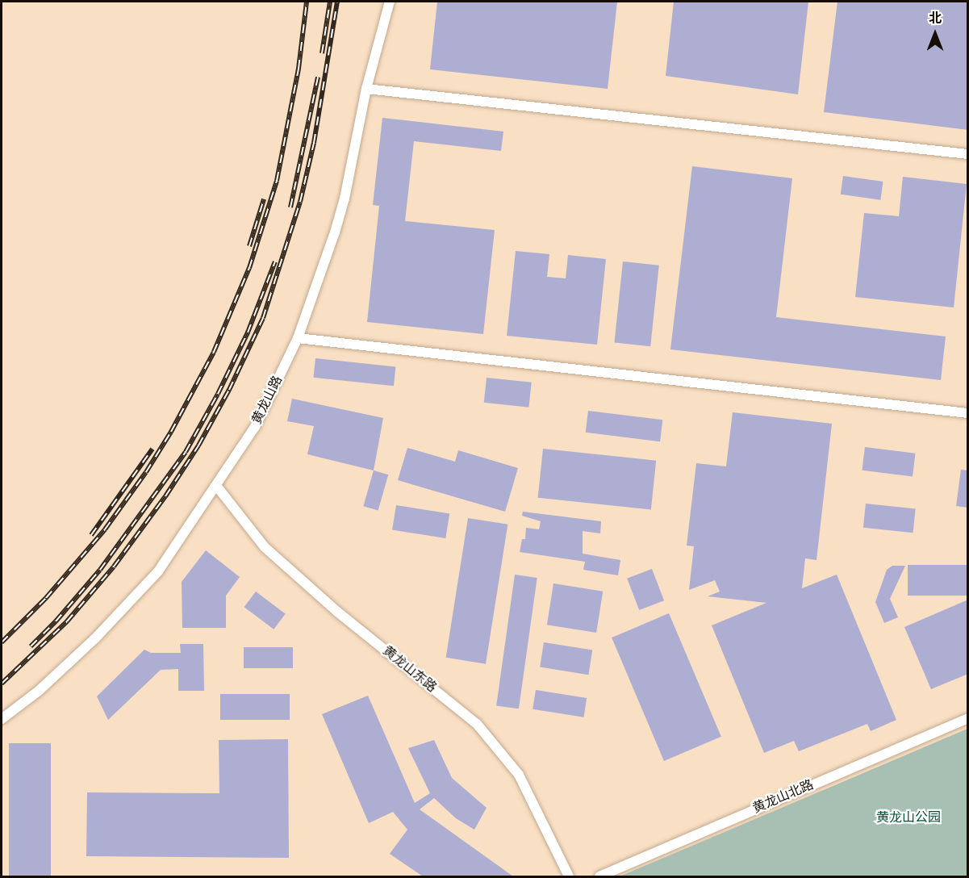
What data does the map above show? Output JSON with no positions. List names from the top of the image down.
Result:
{
  "streets": {
    "street": ["黄龙山路", "黄龙山东路", "黄龙山北路"]
  },
  "crossings": [
    ["黄龙山路", "黄龙山东路"]
  ],
  "parks": ["黄龙山公园"],
  "north": "top"
}
